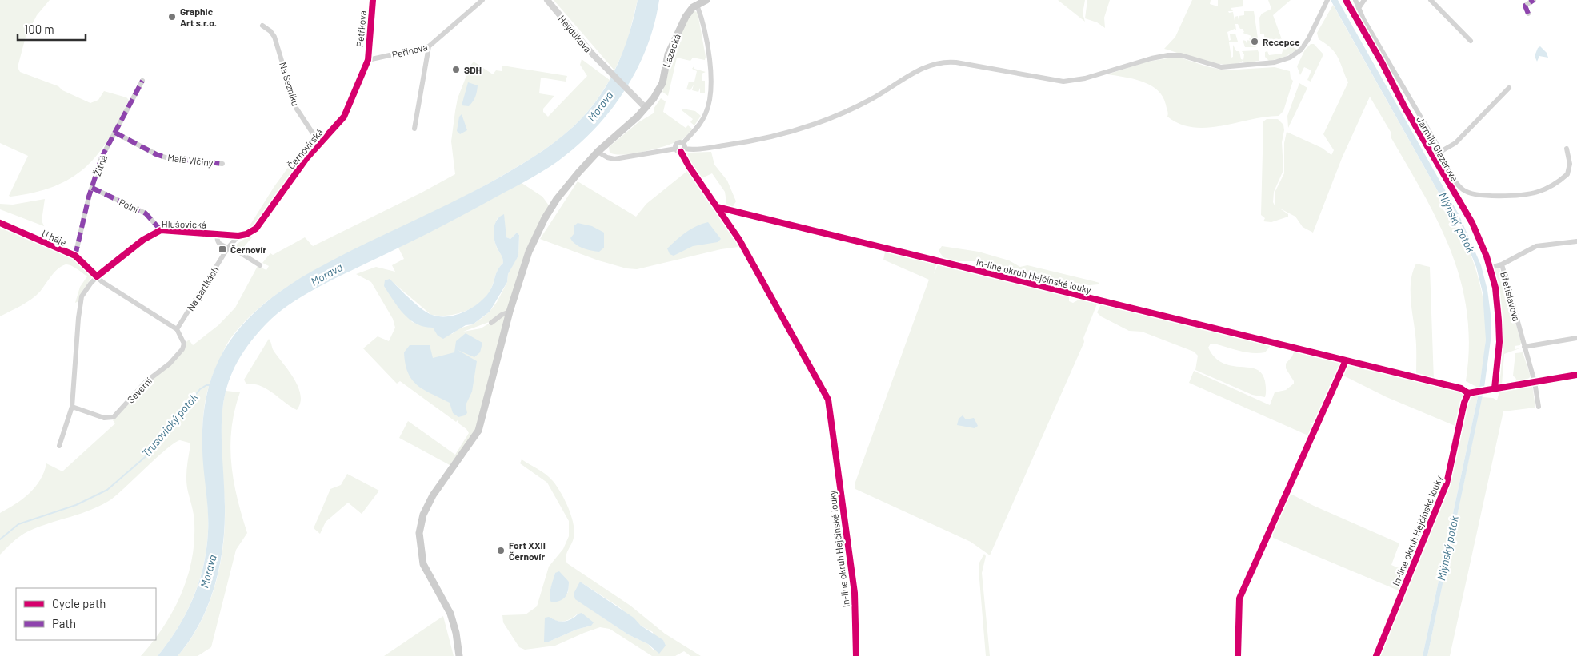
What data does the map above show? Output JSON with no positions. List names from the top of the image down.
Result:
{
  "streets": {
    "main road": ["Lazecká"],
    "street": [
      "Petřkova",
      "Heydukova",
      "Peřinova",
      "Na Sezníku",
      "Černovírská",
      "Jarmily Glazarové",
      "Malé Vlčiny",
      "Žitná",
      "Polní",
      "Hlušovická",
      "U háje",
      "Na partkách",
      "Břetislavova",
      "Severní"
    ],
    "cycle path": ["In-line okruh Hejčínské louky"]
  },
  "crossings": [
    ["Petřkova", "Peřinova"],
    ["Petřkova", "Černovírská"],
    ["Heydukova", "Lazecká"],
    ["Peřinova", "Černovírská"],
    ["Na Sezníku", "Černovírská"],
    ["Černovírská", "Hlušovická"],
    ["Černovírská", "Na partkách"],
    ["Malé Vlčiny", "Žitná"],
    ["Žitná", "Polní"],
    ["Žitná", "U háje"],
    ["Polní", "Hlušovická"],
    ["Hlušovická", "U háje"],
    ["Hlušovická", "Na partkách"],
    ["Hlušovická", "Severní"],
    ["U háje", "Na partkách"],
    ["U háje", "Severní"],
    ["Na partkách", "Severní"]
  ],
  "water": ["Morava", "Mlýnský potok", "Trusovický potok"],
  "places": {
    "other": [
      "Graphic Art s.r.o.",
      "Recepce",
      "SDH",
      "Fort XXII Černovír"
    ],
    "transit": ["Černovír"]
  },
  "legend": ["Cycle path", "Path"],
  "scale_bar": "100 m"
}
